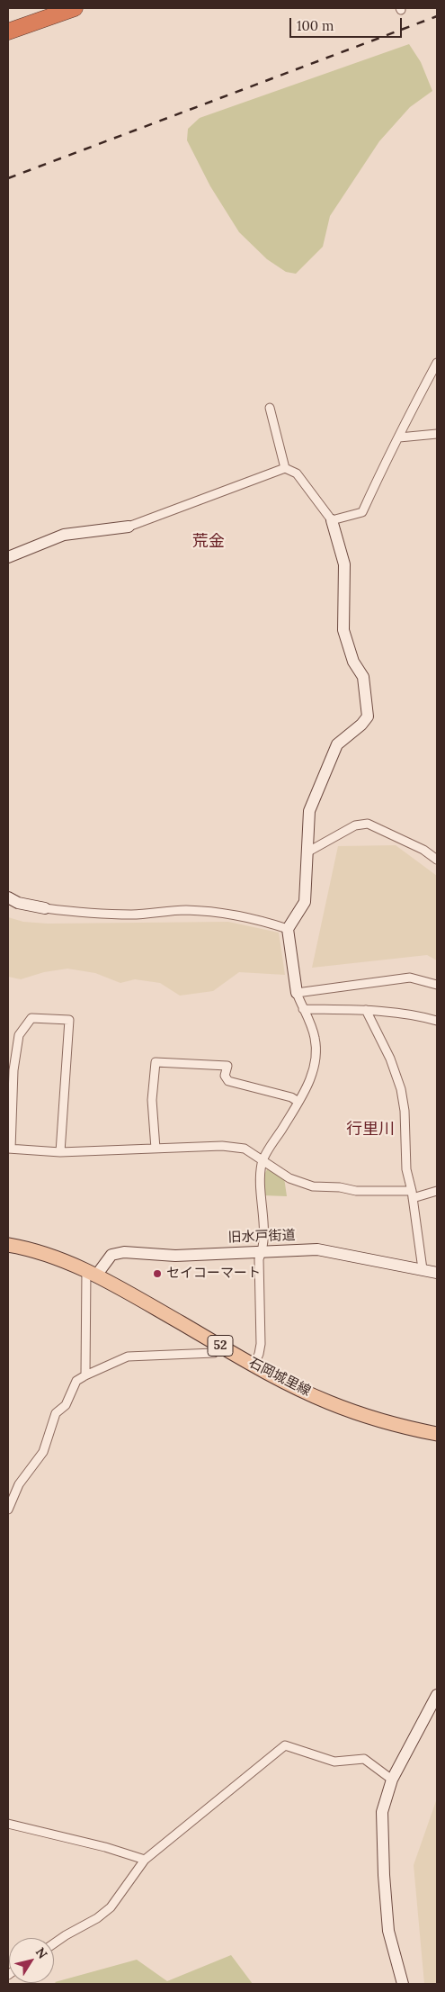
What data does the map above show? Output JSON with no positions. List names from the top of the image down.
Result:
{
  "streets": {
    "main road": ["52", "石岡城里線"],
    "street": ["旧水戸街道"]
  },
  "crossings": [
    ["旧水戸街道", "石岡城里線"]
  ],
  "districts": ["荒金", "行里川"],
  "places": ["セイコーマート"],
  "scale_bar": "100 m",
  "north": "top right"
}
